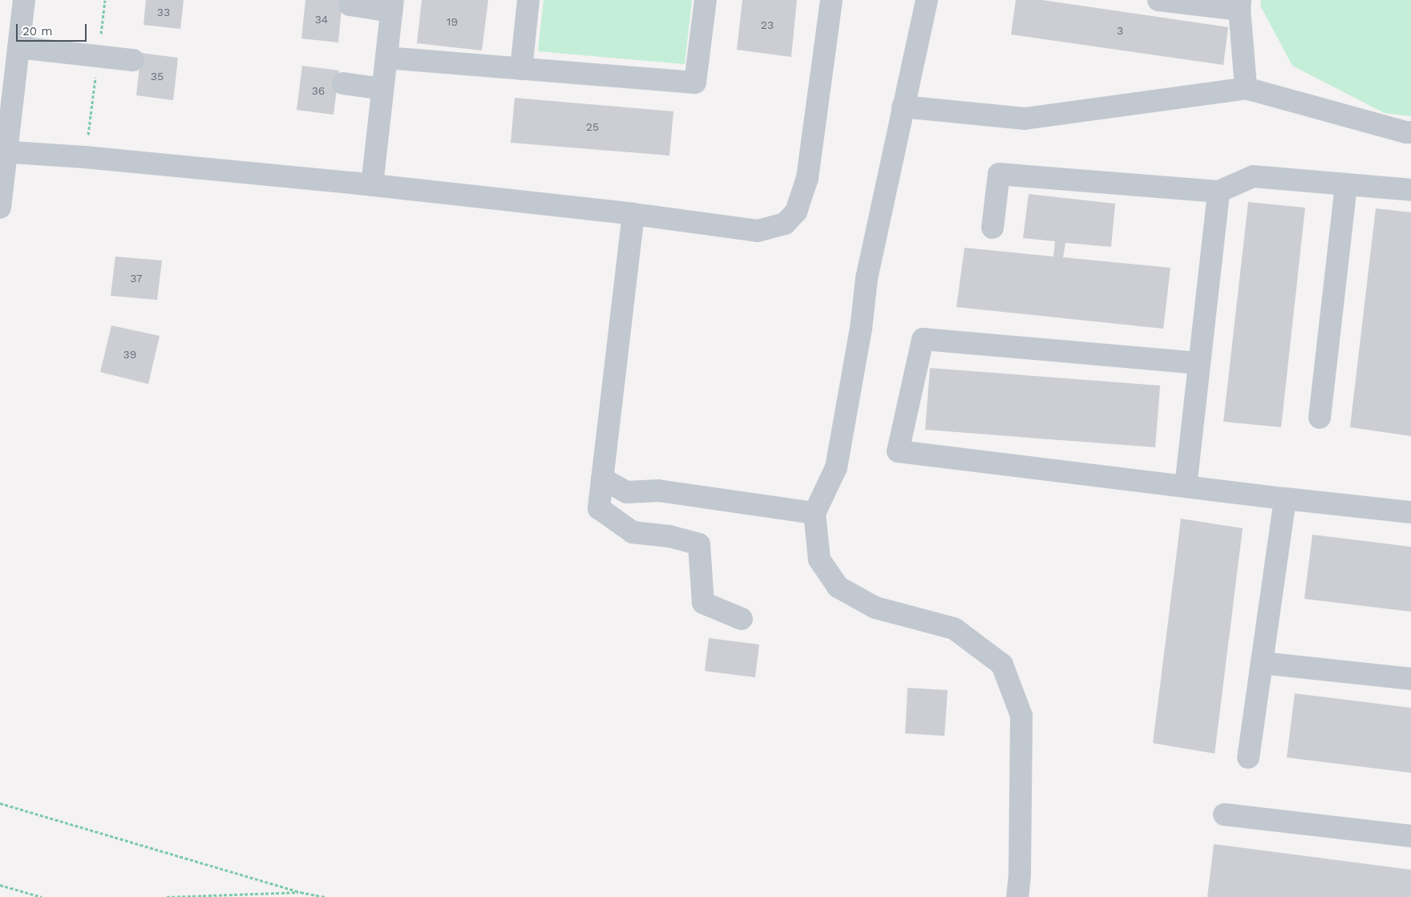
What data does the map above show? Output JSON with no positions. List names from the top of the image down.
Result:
{
  "house_numbers": [
    "33",
    "34",
    "19",
    "23",
    "3",
    "35",
    "36",
    "25",
    "37",
    "39"
  ],
  "scale_bar": "20 m"
}
